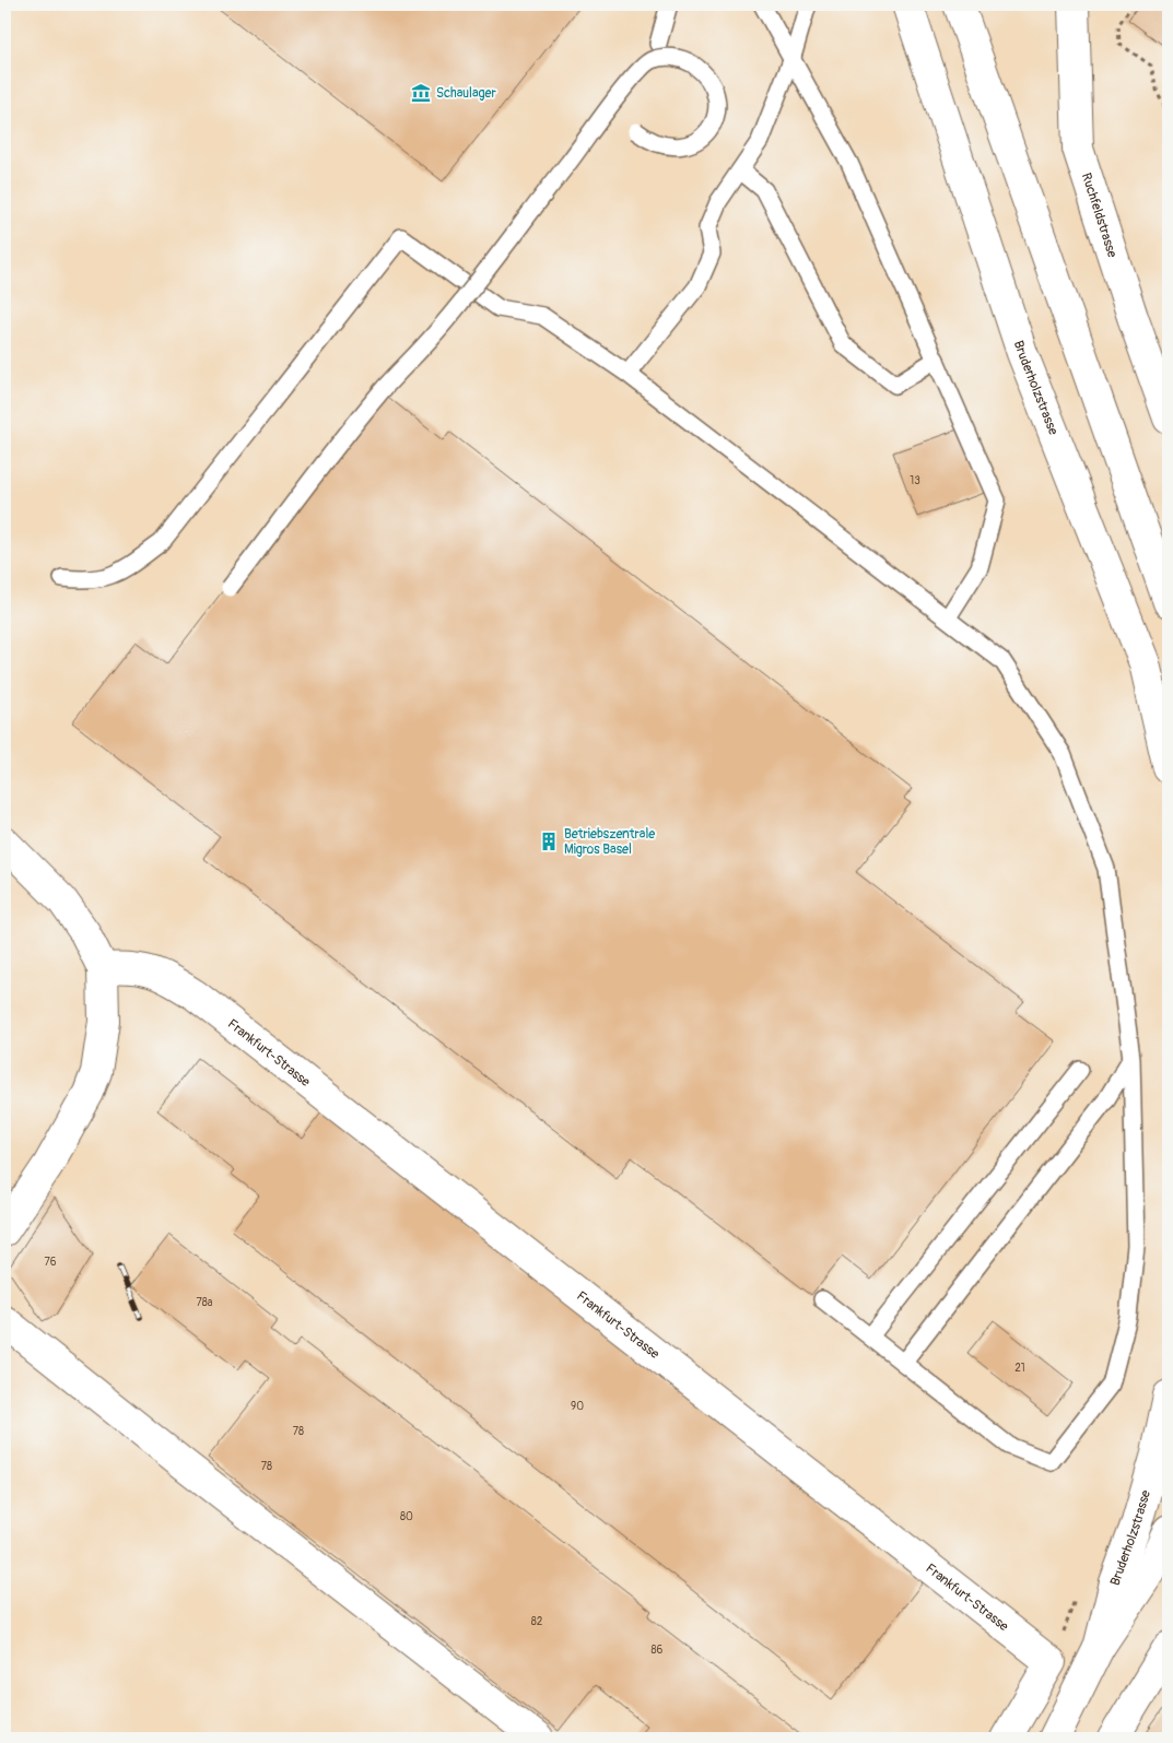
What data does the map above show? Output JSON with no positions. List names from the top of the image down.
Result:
{
  "streets": {
    "street": ["Ruchfeldstrasse", "Bruderholzstrasse", "Frankfurt-Strasse"]
  },
  "places": {
    "museum": ["Schaulager"],
    "building": ["Betriebszentrale Migros Basel"]
  },
  "house_numbers": [
    "13",
    "76",
    "78a",
    "21",
    "90",
    "78",
    "78",
    "80",
    "82",
    "86"
  ]
}
